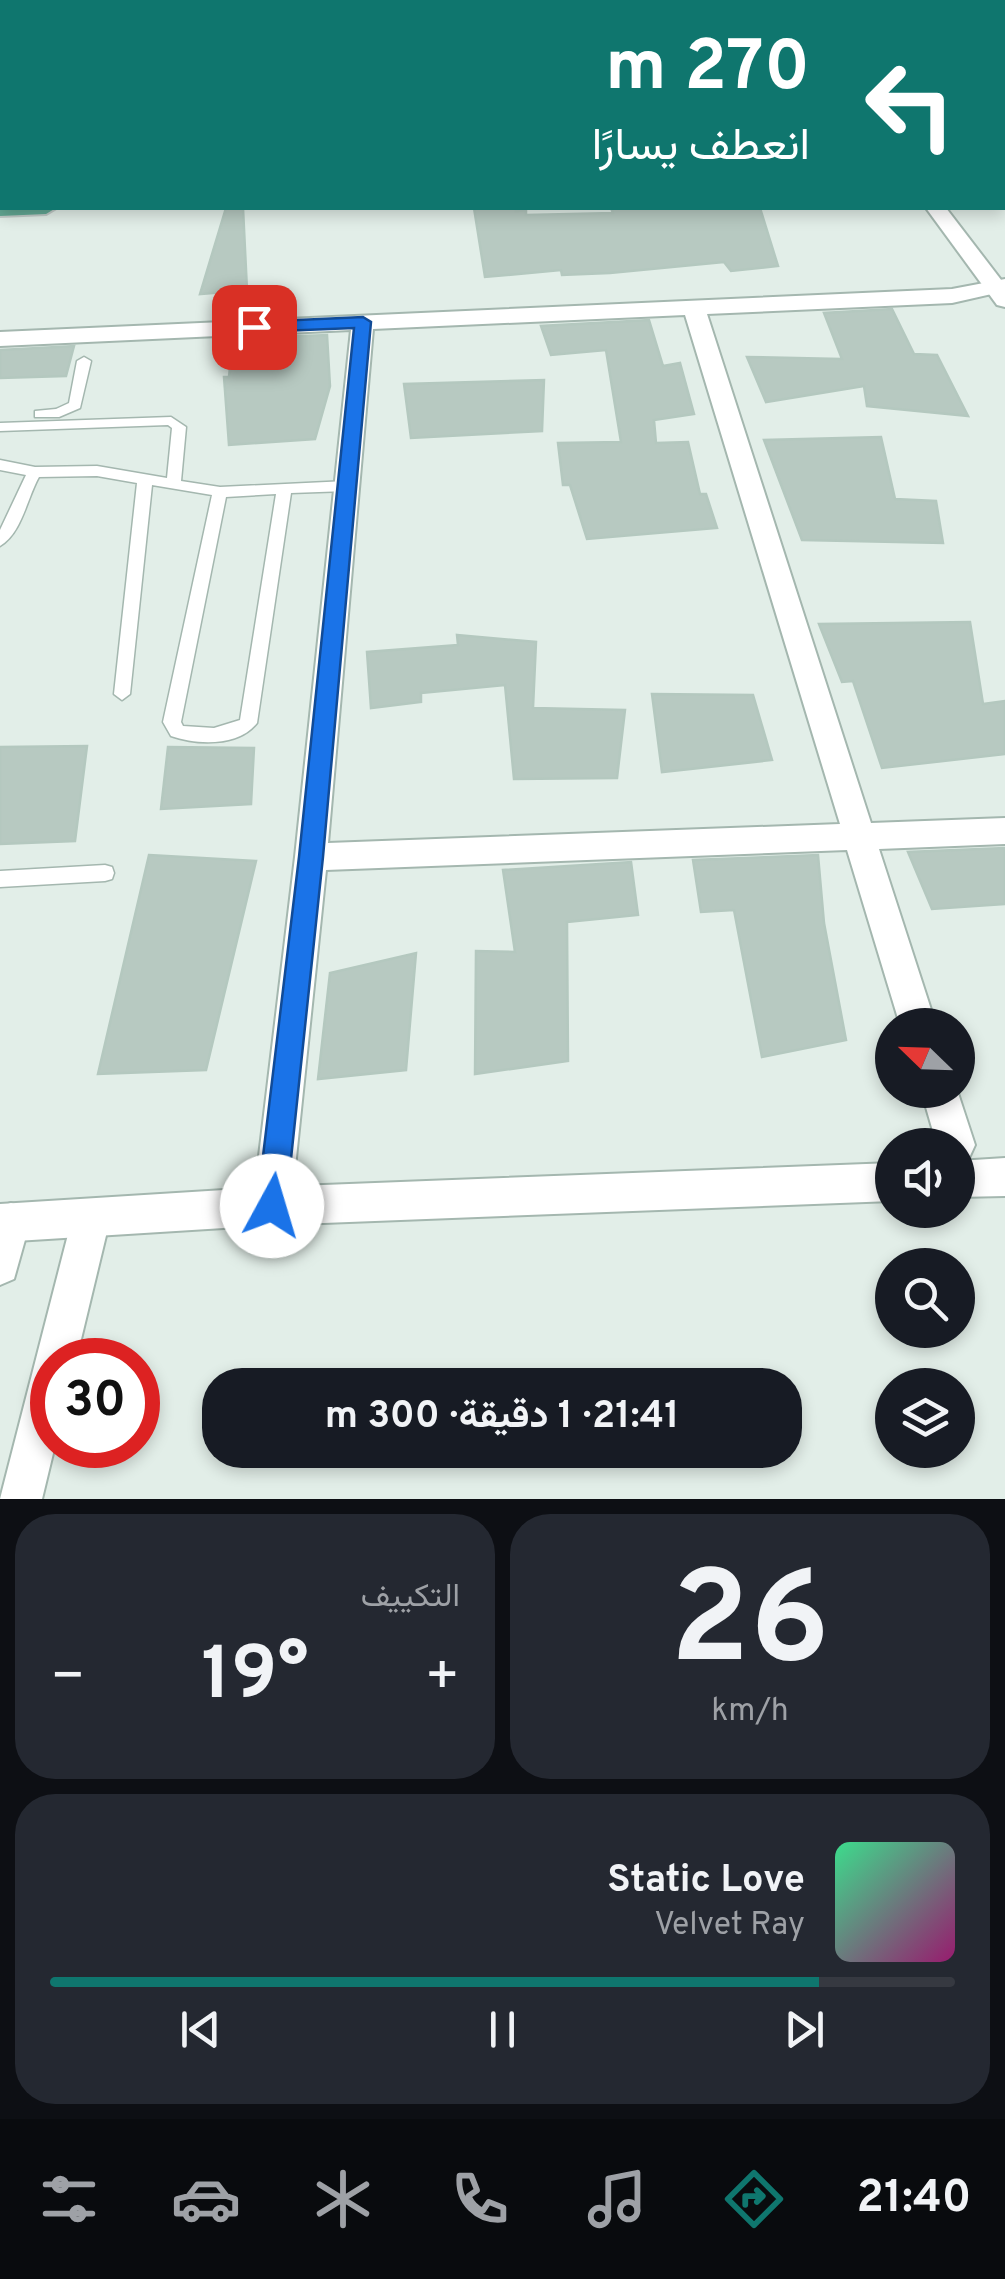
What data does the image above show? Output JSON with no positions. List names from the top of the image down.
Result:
{
  "north": "top left",
  "page": {
    "turn": ["270 m", "انعطف يسارًا"],
    "limit": "30",
    "trip": "21:41 · 1 دقيقة · 300 m",
    "tile": [
      ["26", "km/h"],
      "التكييف"
    ],
    "heat": ["−", "19°", "+"],
    "song": ["Static Love", "Velvet Ray"],
    "tabs": "21:40"
  }
}
